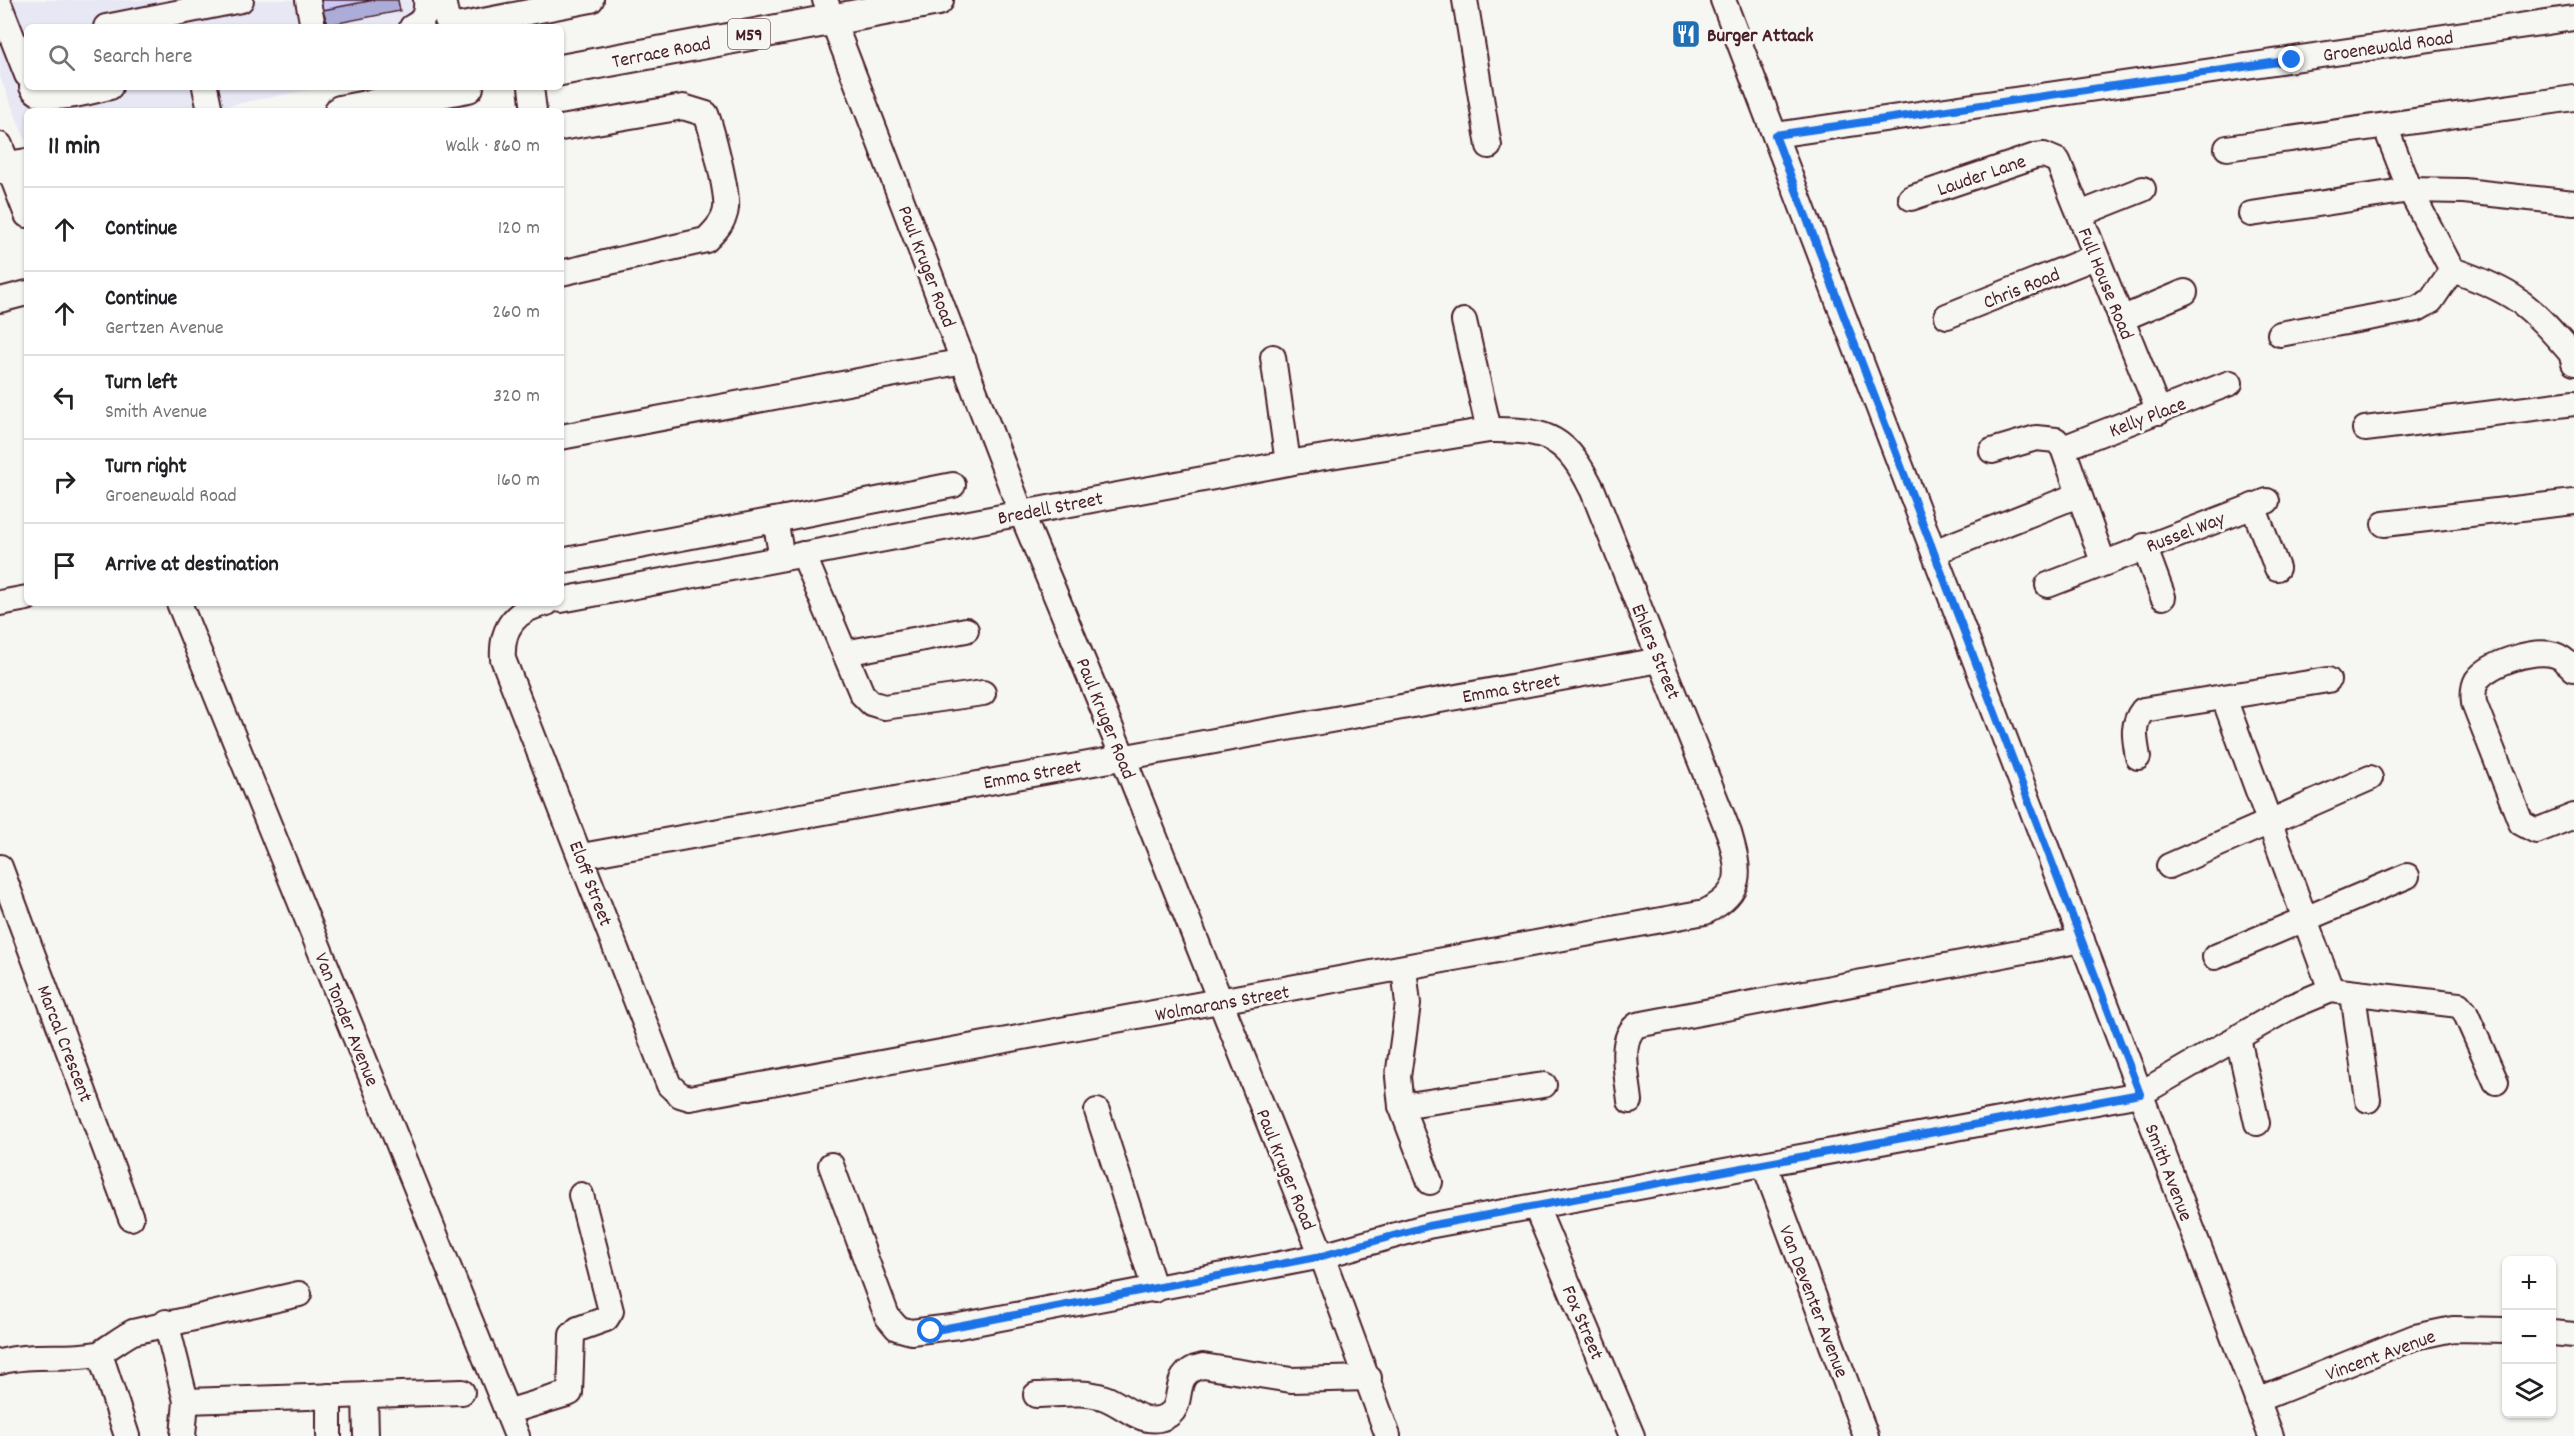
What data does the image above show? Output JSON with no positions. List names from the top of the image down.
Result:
{
  "streets": {
    "main road": ["M59", "Terrace Road"],
    "street": [
      "Groenewald Road",
      "Lauder Lane",
      "Paul Kruger Road",
      "Full House Road",
      "Chris Road",
      "Kelly Place",
      "Bredell Street",
      "Russel Way",
      "Ehlers Street",
      "Emma Street",
      "Eloff Street",
      "Wolmarans Street",
      "Van Tonder Avenue",
      "Marcal Crescent",
      "Smith Avenue",
      "Van Deventer Avenue",
      "Fox Street",
      "Vincent Avenue"
    ]
  },
  "crossings": [
    ["Groenewald Road", "Smith Avenue"],
    ["Terrace Road", "Paul Kruger Road"],
    ["Lauder Lane", "Full House Road"],
    ["Paul Kruger Road", "Bredell Street"],
    ["Paul Kruger Road", "Emma Street"],
    ["Paul Kruger Road", "Wolmarans Street"],
    ["Full House Road", "Chris Road"],
    ["Full House Road", "Kelly Place"],
    ["Bredell Street", "Ehlers Street"],
    ["Ehlers Street", "Emma Street"],
    ["Ehlers Street", "Wolmarans Street"],
    ["Emma Street", "Eloff Street"],
    ["Eloff Street", "Wolmarans Street"],
    ["Smith Avenue", "Vincent Avenue"]
  ],
  "places": {
    "restaurant": ["Burger Attack"]
  },
  "page": {
    "search": "Search here",
    "heading": ["11 min", "Walk · 860 m"],
    "list": [
      ["Continue", "120 m"],
      ["Continue", "Gertzen Avenue", "260 m"],
      ["Turn left", "Smith Avenue", "320 m"],
      ["Turn right", "Groenewald Road", "160 m"],
      "Arrive at destination"
    ],
    "map_buttons": ["+", "−"]
  }
}
